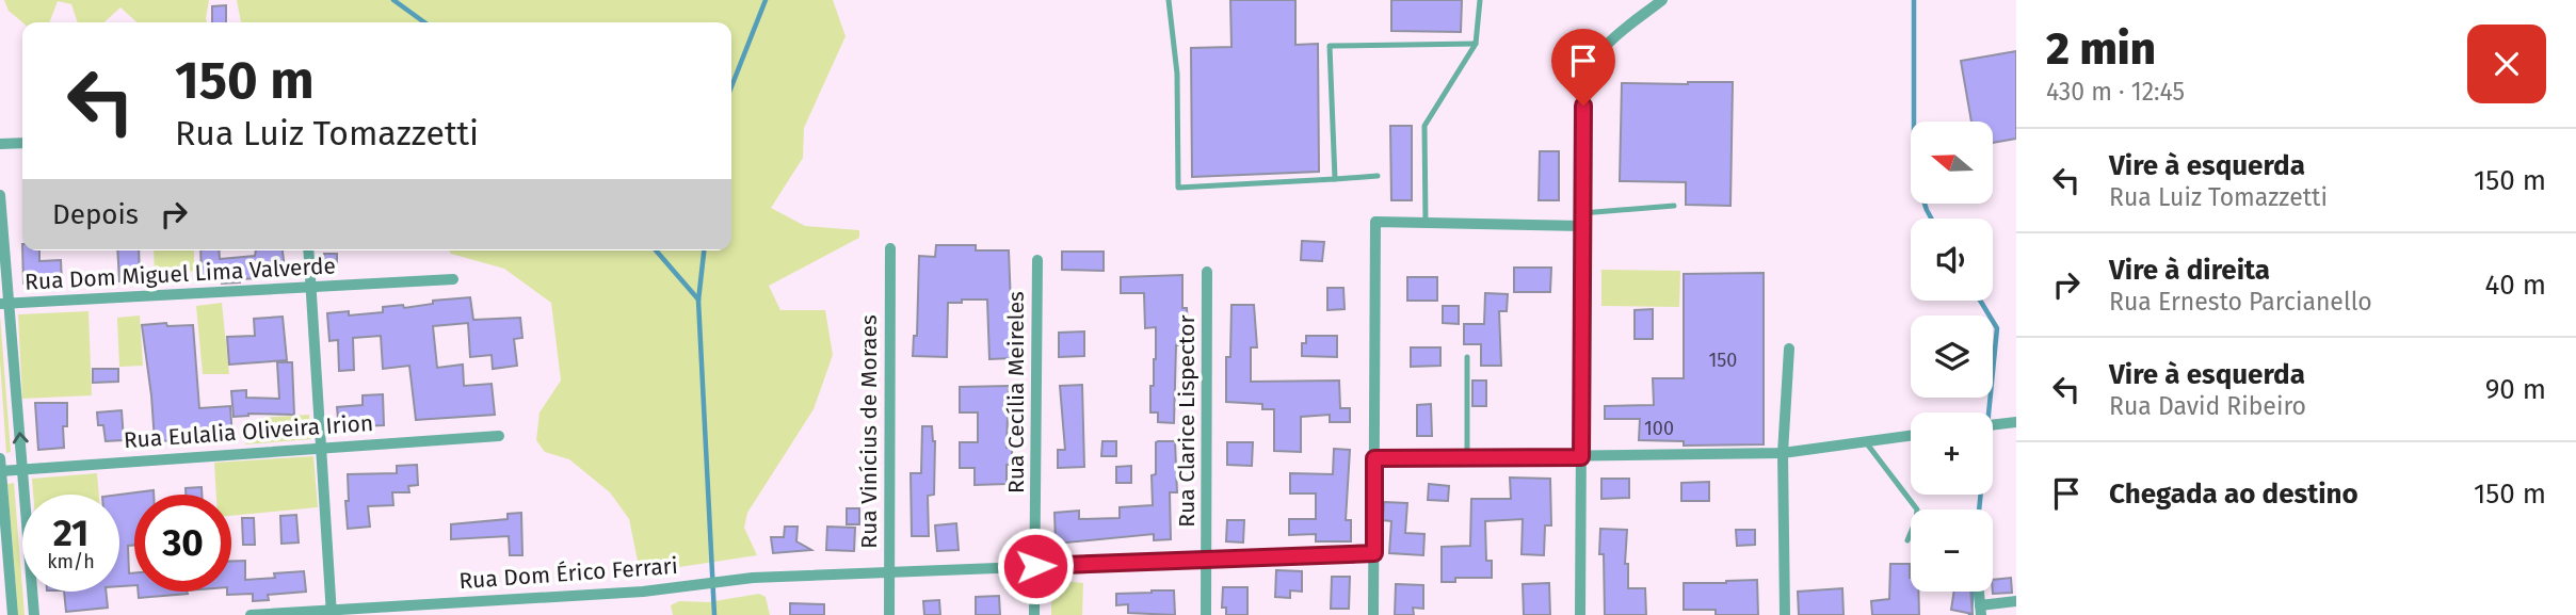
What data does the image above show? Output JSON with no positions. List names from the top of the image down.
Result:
{
  "streets": {
    "street": [
      "Rua Dom Miguel Lima Valverde",
      "Rua Cecília Meireles",
      "Rua Clarice Lispector",
      "Rua Eulalia Oliveira Irion",
      "Rua Vinícius de Moraes",
      "Rua Dom Érico Ferrari"
    ]
  },
  "crossings": [
    ["Rua Cecília Meireles", "Rua Dom Érico Ferrari"],
    ["Rua Clarice Lispector", "Rua Dom Érico Ferrari"],
    ["Rua Vinícius de Moraes", "Rua Dom Érico Ferrari"]
  ],
  "house_numbers": ["150", "100"],
  "north": "left",
  "page": {
    "heading": ["2 min", "430 m · 12:45"],
    "turn": ["150 m", "Rua Luiz Tomazzetti"],
    "map_buttons": ["+", "−"],
    "list": [
      {
        "name": "Vire à esquerda",
        "note": "Rua Luiz Tomazzetti",
        "value": "150 m"
      },
      {
        "name": "Vire à direita",
        "note": "Rua Ernesto Parcianello",
        "value": "40 m"
      },
      {
        "name": "Vire à esquerda",
        "note": "Rua David Ribeiro",
        "value": "90 m"
      },
      {
        "name": "Chegada ao destino",
        "value": "150 m"
      }
    ],
    "then": "Depois",
    "speed": "21 km/h",
    "limit": "30"
  }
}
